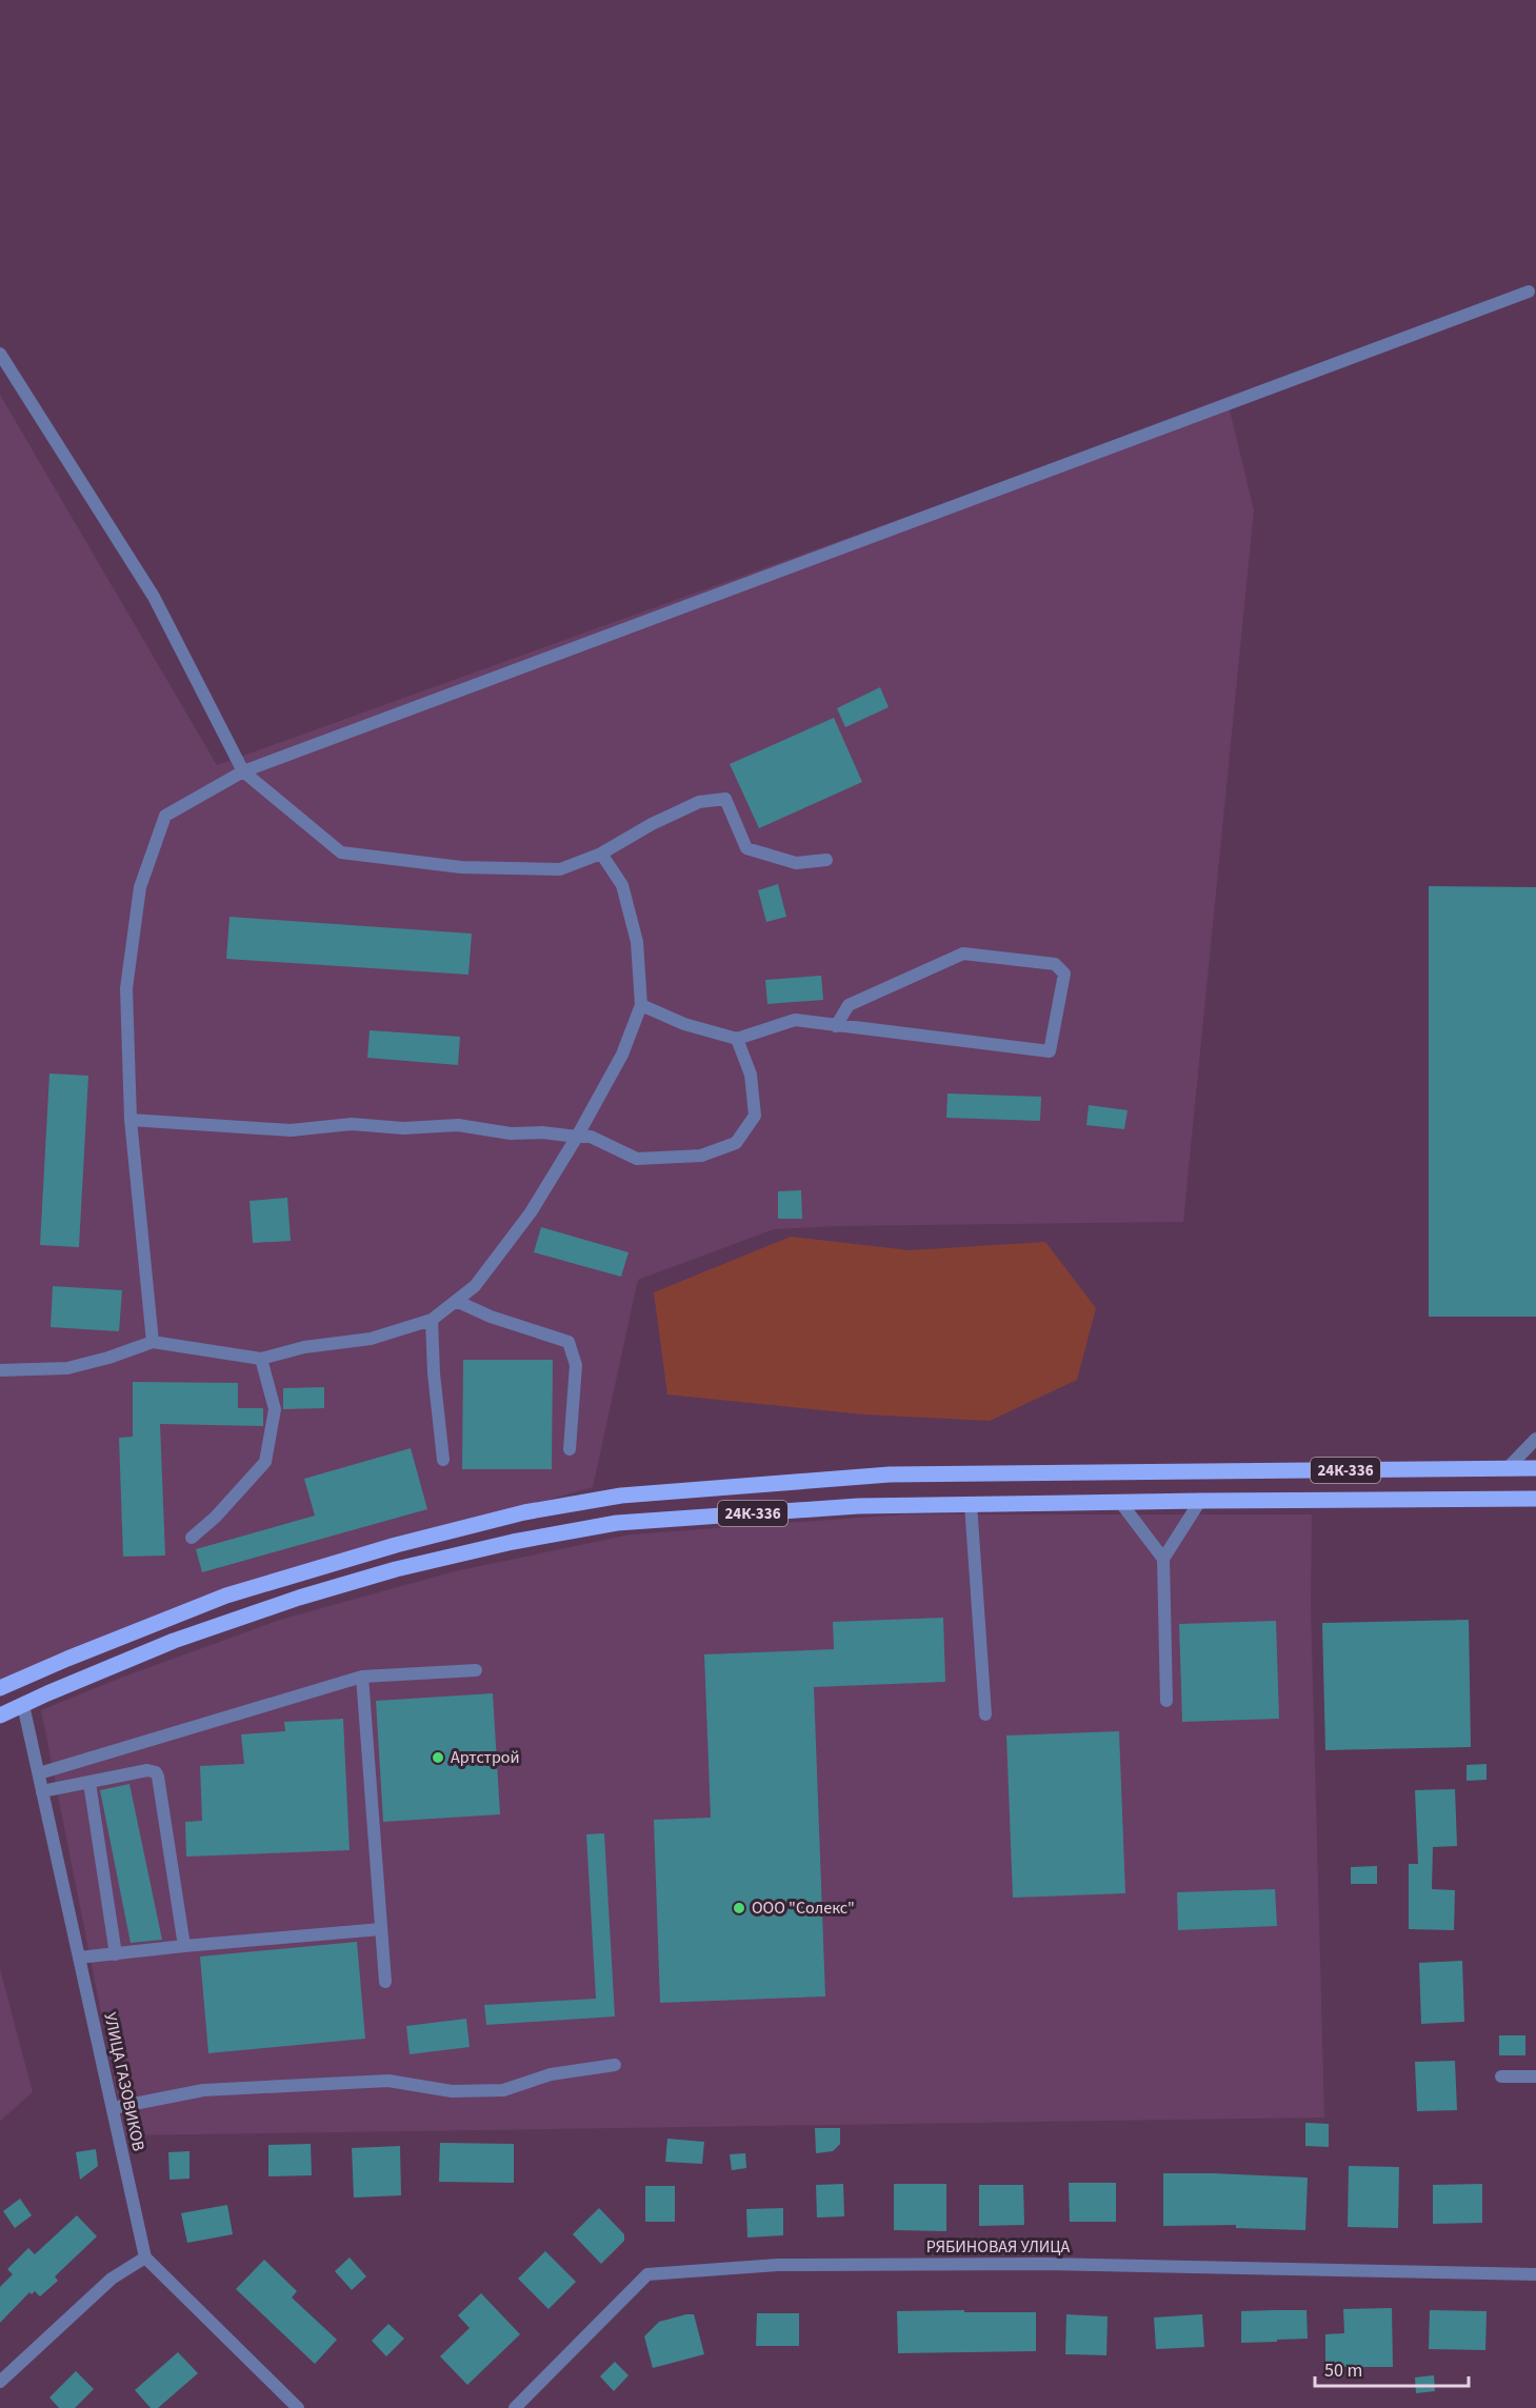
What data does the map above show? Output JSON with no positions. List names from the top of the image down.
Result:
{
  "streets": {
    "main road": ["24К-336"],
    "street": ["УЛИЦА ГАЗОВИКОВ", "РЯБИНОВАЯ УЛИЦА"]
  },
  "crossings": [
    ["24К-336", "УЛИЦА ГАЗОВИКОВ"]
  ],
  "places": ["Артстрой", "ООО \"Солекс\""],
  "scale_bar": "50 m"
}
